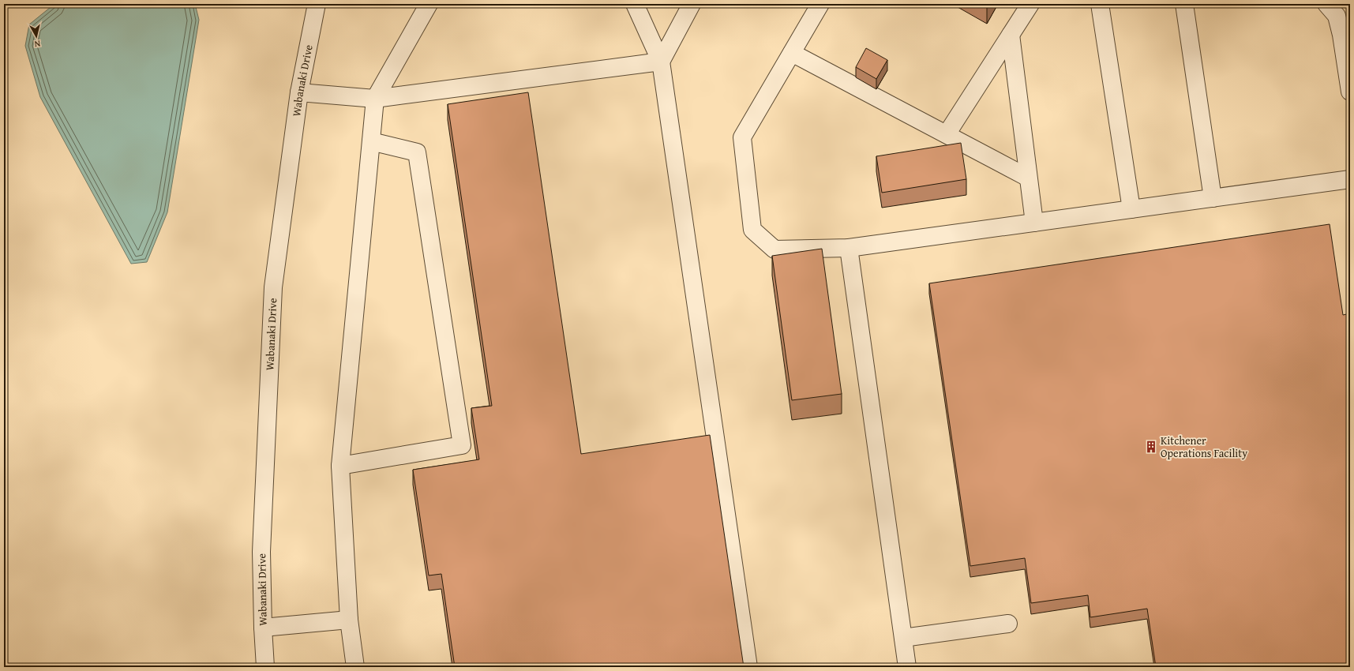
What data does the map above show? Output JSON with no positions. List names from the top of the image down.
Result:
{
  "streets": {
    "street": ["Wabanaki Drive"]
  },
  "places": {
    "building": ["Kitchener Operations Facility"]
  },
  "north": "bottom"
}
